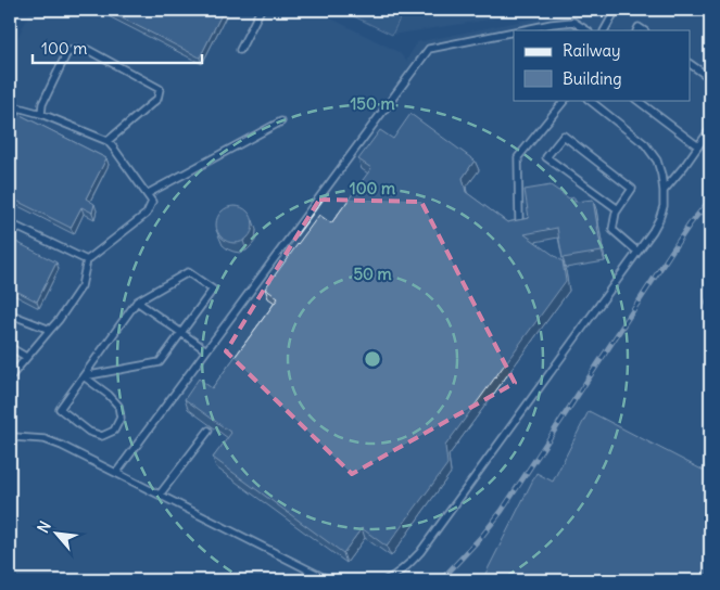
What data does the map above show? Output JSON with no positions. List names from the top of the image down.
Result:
{
  "legend": ["Railway", "Building"],
  "scale_bar": "100 m",
  "north": "top left",
  "rings": ["150 m", "100 m", "50 m"]
}
